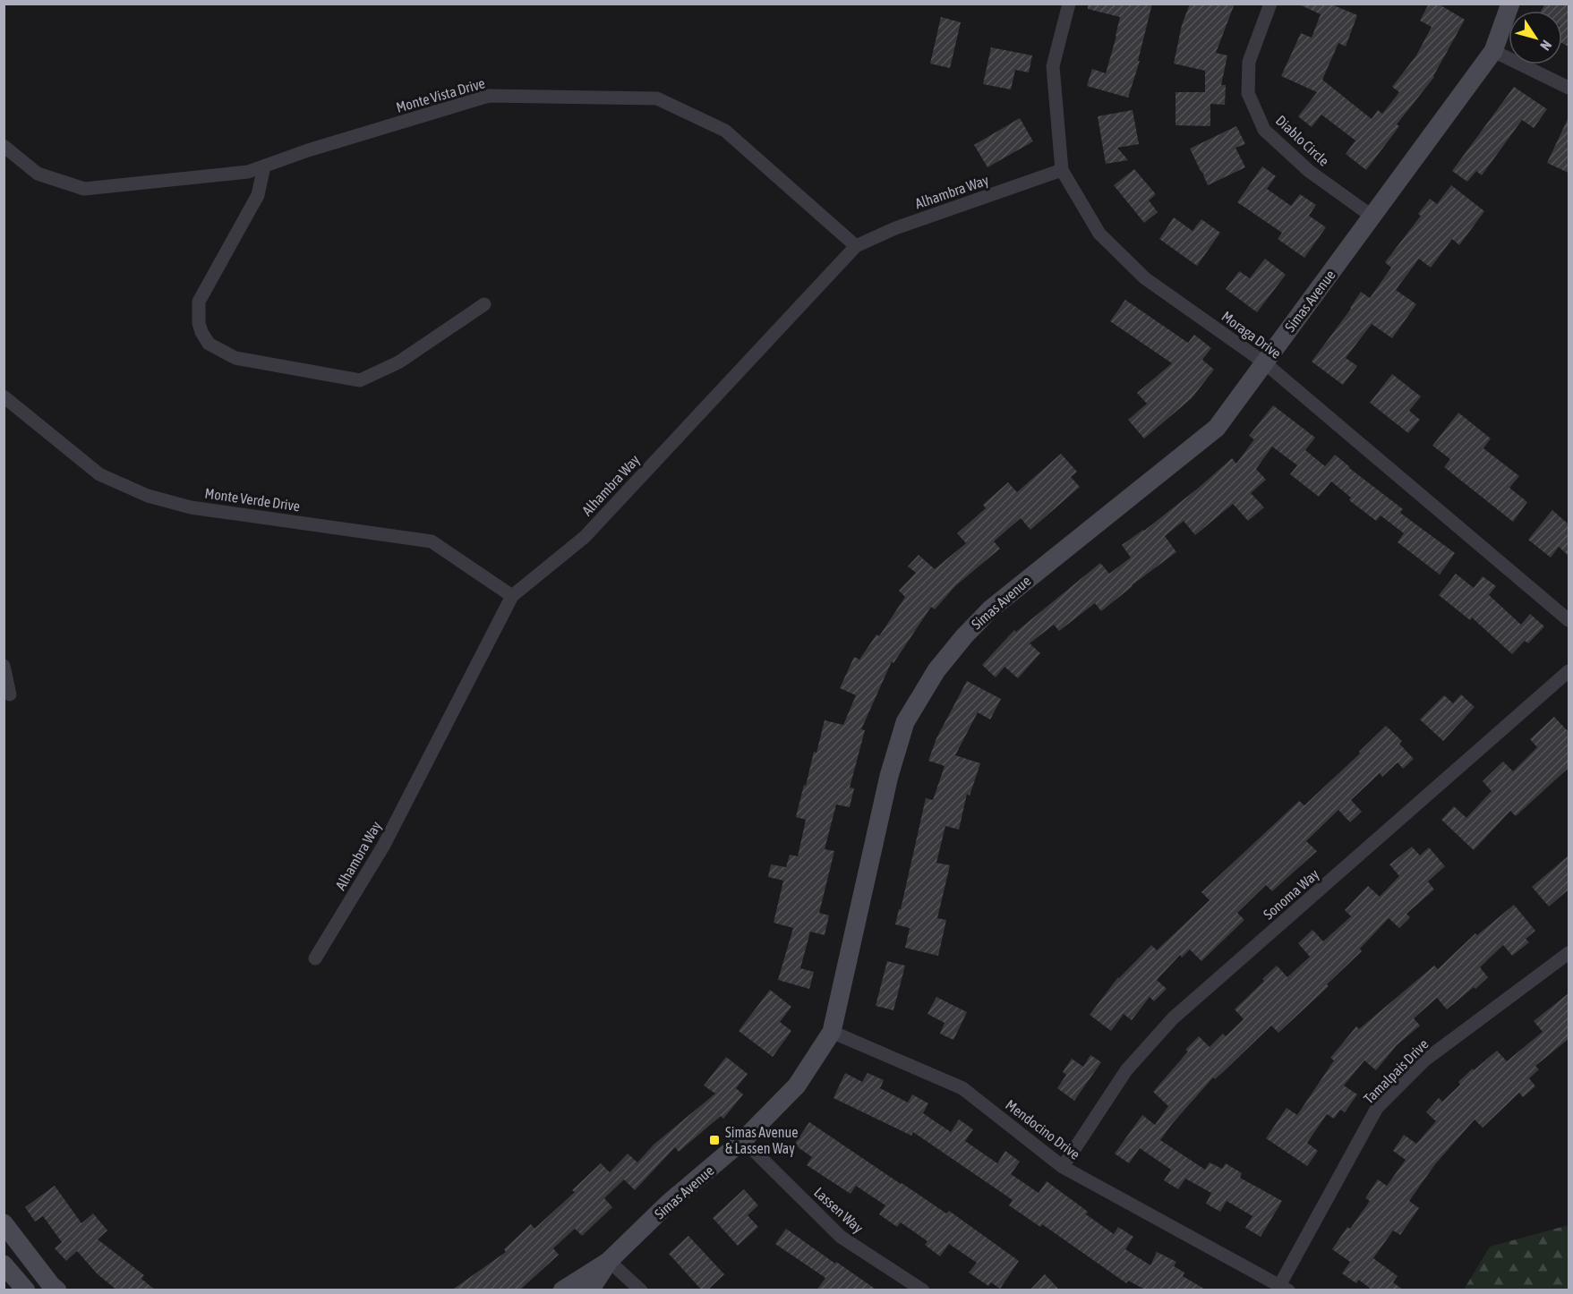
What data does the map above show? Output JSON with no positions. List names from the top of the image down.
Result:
{
  "streets": {
    "street": [
      "Monte Vista Drive",
      "Diablo Circle",
      "Alhambra Way",
      "Simas Avenue",
      "Moraga Drive",
      "Monte Verde Drive",
      "Sonoma Way",
      "Tamalpais Drive",
      "Mendocino Drive",
      "Lassen Way"
    ]
  },
  "crossings": [
    ["Monte Vista Drive", "Alhambra Way"],
    ["Diablo Circle", "Simas Avenue"],
    ["Alhambra Way", "Moraga Drive"],
    ["Alhambra Way", "Monte Verde Drive"],
    ["Simas Avenue", "Moraga Drive"],
    ["Simas Avenue", "Mendocino Drive"],
    ["Simas Avenue", "Lassen Way"],
    ["Sonoma Way", "Mendocino Drive"],
    ["Tamalpais Drive", "Mendocino Drive"]
  ],
  "places": {
    "transit": ["Simas Avenue & Lassen Way"]
  },
  "north": "bottom right"
}
